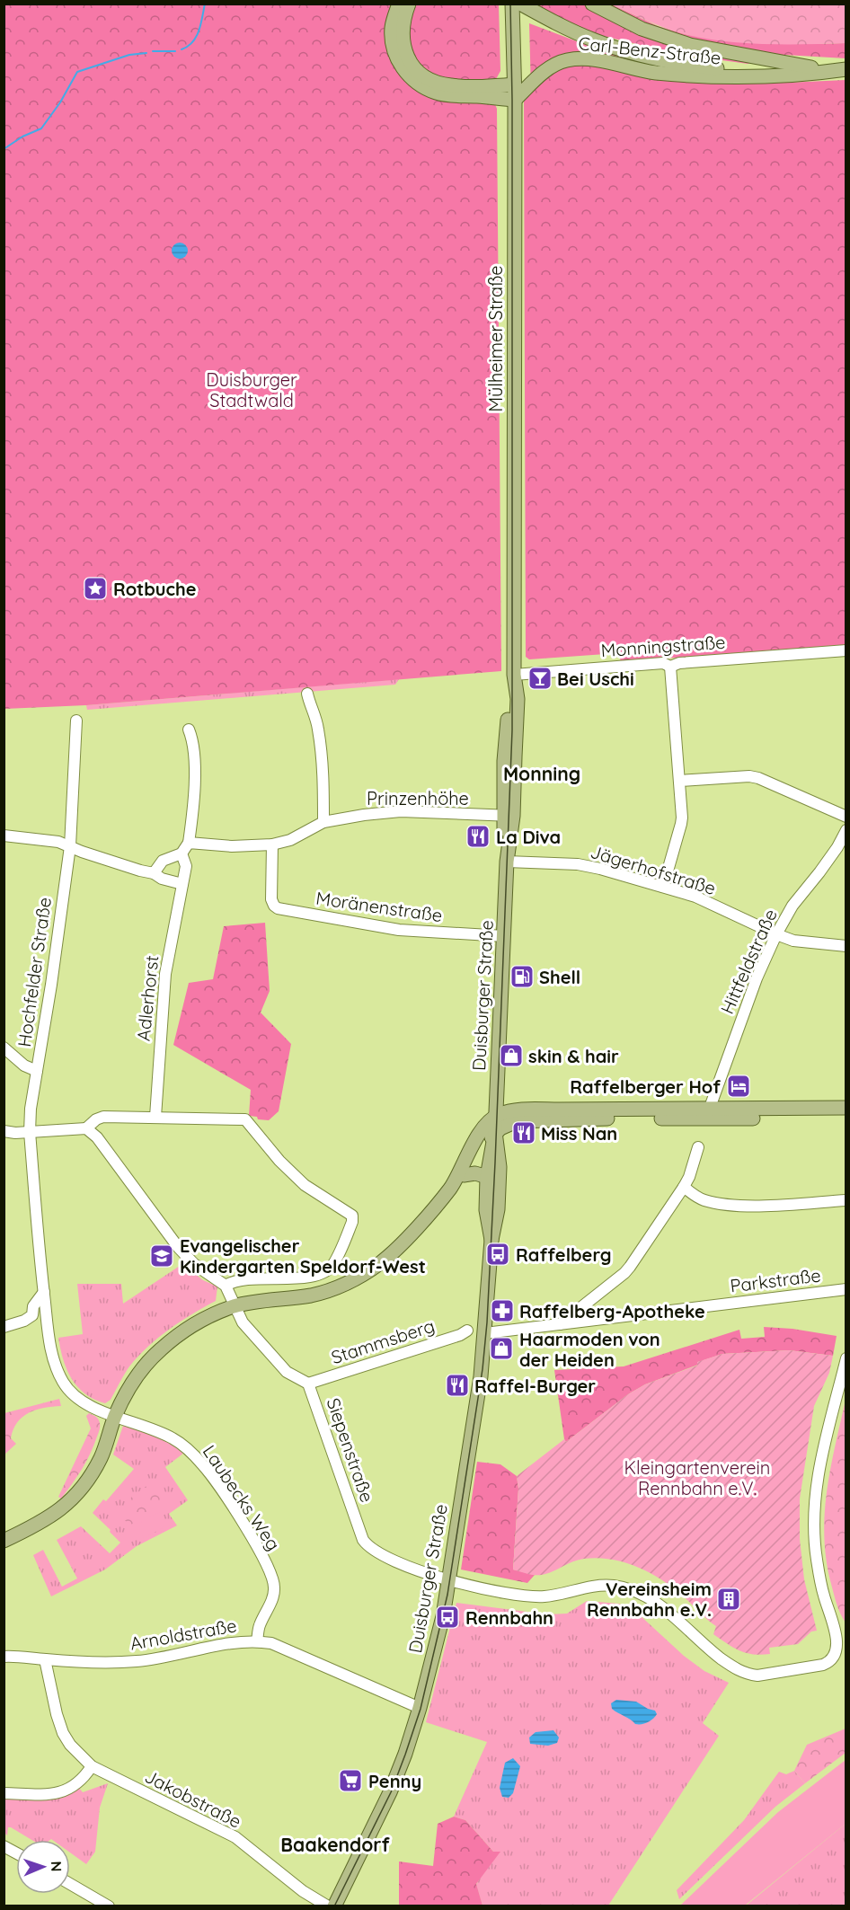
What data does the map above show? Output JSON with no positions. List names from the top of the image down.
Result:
{
  "streets": {
    "main road": ["Carl-Benz-Straße", "Mülheimer Straße", "Duisburger Straße"],
    "street": [
      "Monningstraße",
      "Prinzenhöhe",
      "Jägerhofstraße",
      "Moränenstraße",
      "Hittfeldstraße",
      "Hochfelder Straße",
      "Adlerhorst",
      "Parkstraße",
      "Stammsberg",
      "Siepenstraße",
      "Laubecks Weg",
      "Arnoldstraße",
      "Jakobstraße"
    ]
  },
  "crossings": [
    ["Carl-Benz-Straße", "Mülheimer Straße"],
    ["Mülheimer Straße", "Monningstraße"],
    ["Mülheimer Straße", "Duisburger Straße"],
    ["Monningstraße", "Duisburger Straße"],
    ["Prinzenhöhe", "Moränenstraße"],
    ["Prinzenhöhe", "Duisburger Straße"],
    ["Jägerhofstraße", "Hittfeldstraße"],
    ["Jägerhofstraße", "Duisburger Straße"],
    ["Moränenstraße", "Duisburger Straße"],
    ["Hochfelder Straße", "Laubecks Weg"],
    ["Duisburger Straße", "Parkstraße"],
    ["Duisburger Straße", "Siepenstraße"],
    ["Duisburger Straße", "Arnoldstraße"],
    ["Stammsberg", "Siepenstraße"],
    ["Laubecks Weg", "Arnoldstraße"],
    ["Arnoldstraße", "Jakobstraße"]
  ],
  "districts": ["Monning", "Baakendorf"],
  "parks": ["Duisburger Stadtwald", "Kleingartenverein Rennbahn e.V."],
  "places": {
    "place": ["Rotbuche"],
    "bar": ["Bei Uschi"],
    "restaurant": ["La Diva", "Miss Nan", "Raffel-Burger"],
    "fuel station": ["Shell"],
    "shop": ["skin & hair", "Haarmoden von der Heiden"],
    "hotel": ["Raffelberger Hof"],
    "bus stop": ["Raffelberg", "Rennbahn"],
    "school or university": ["Evangelischer Kindergarten Speldorf-West"],
    "pharmacy": ["Raffelberg-Apotheke"],
    "building": ["Vereinsheim Rennbahn e.V."],
    "supermarket": ["Penny"]
  },
  "north": "right"
}
